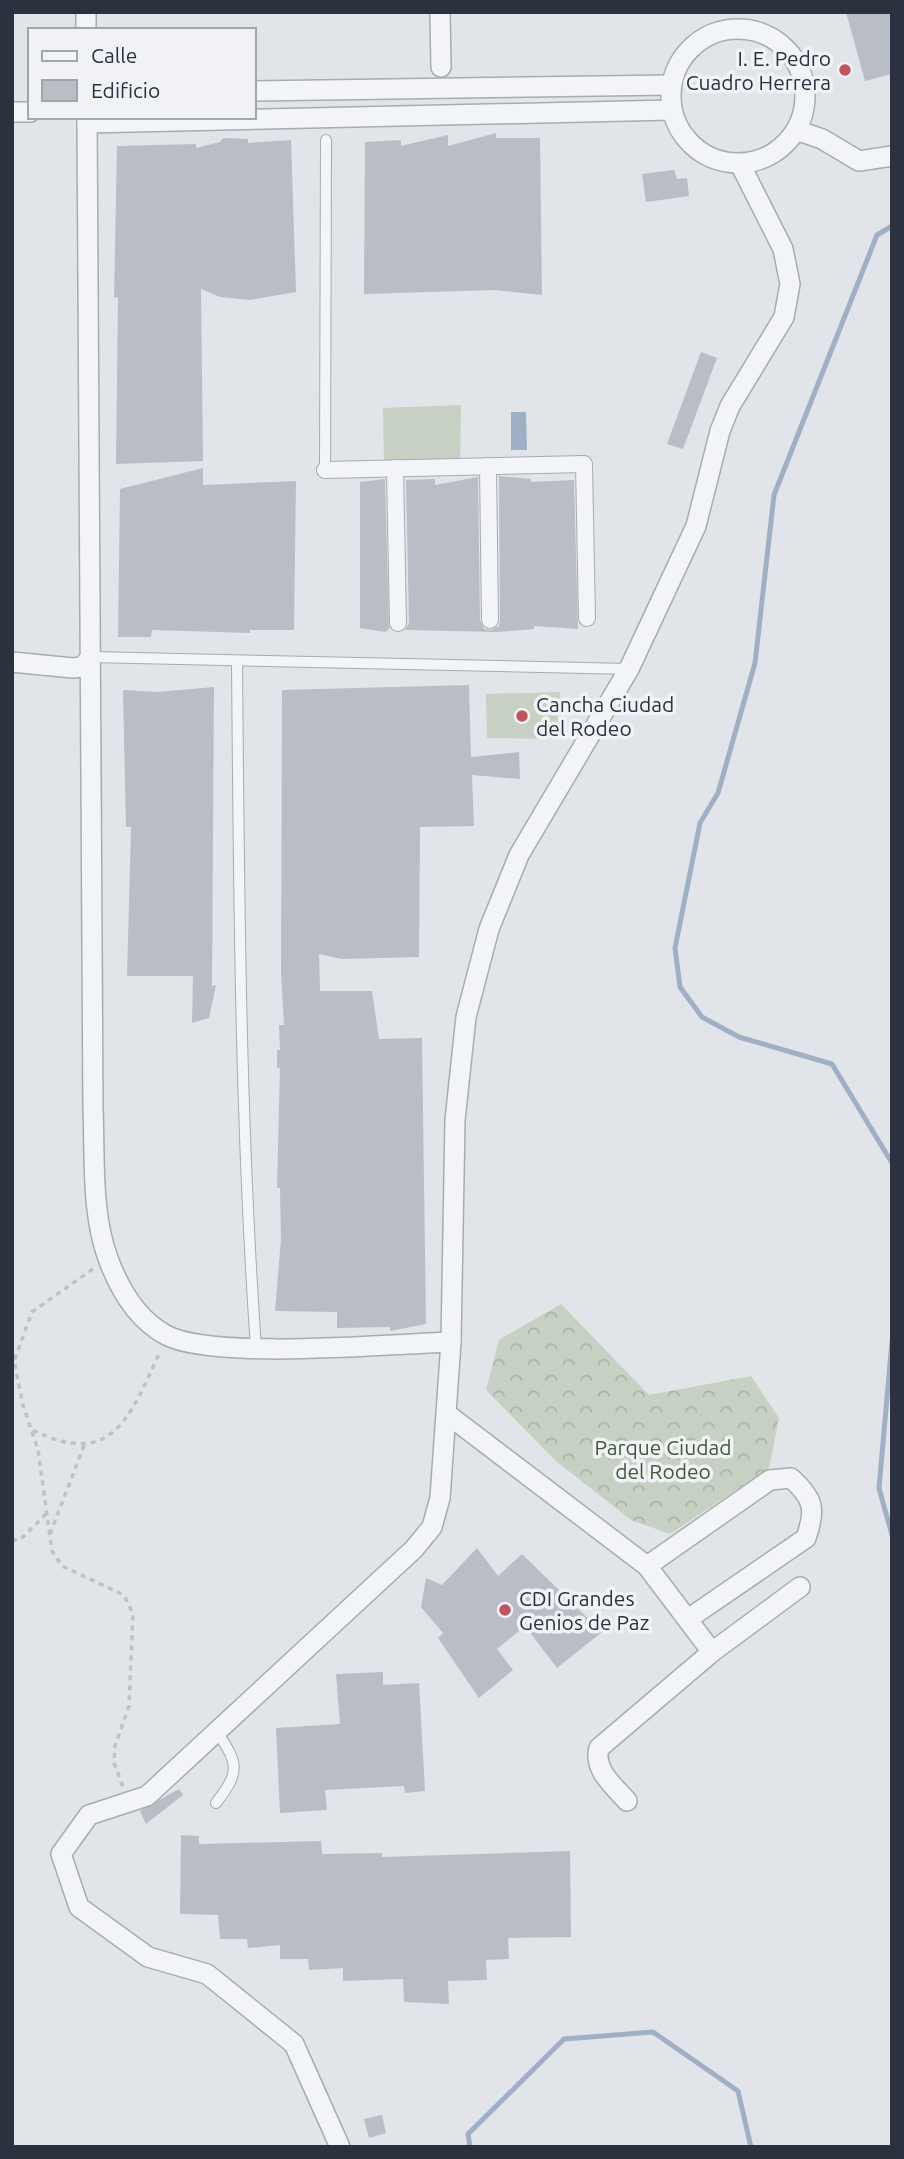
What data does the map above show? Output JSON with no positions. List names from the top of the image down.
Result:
{
  "parks": ["Parque Ciudad del Rodeo"],
  "places": ["I. E. Pedro Cuadro Herrera", "Cancha Ciudad del Rodeo", "CDI Grandes Genios de Paz"],
  "legend": ["Calle", "Edificio"]
}
